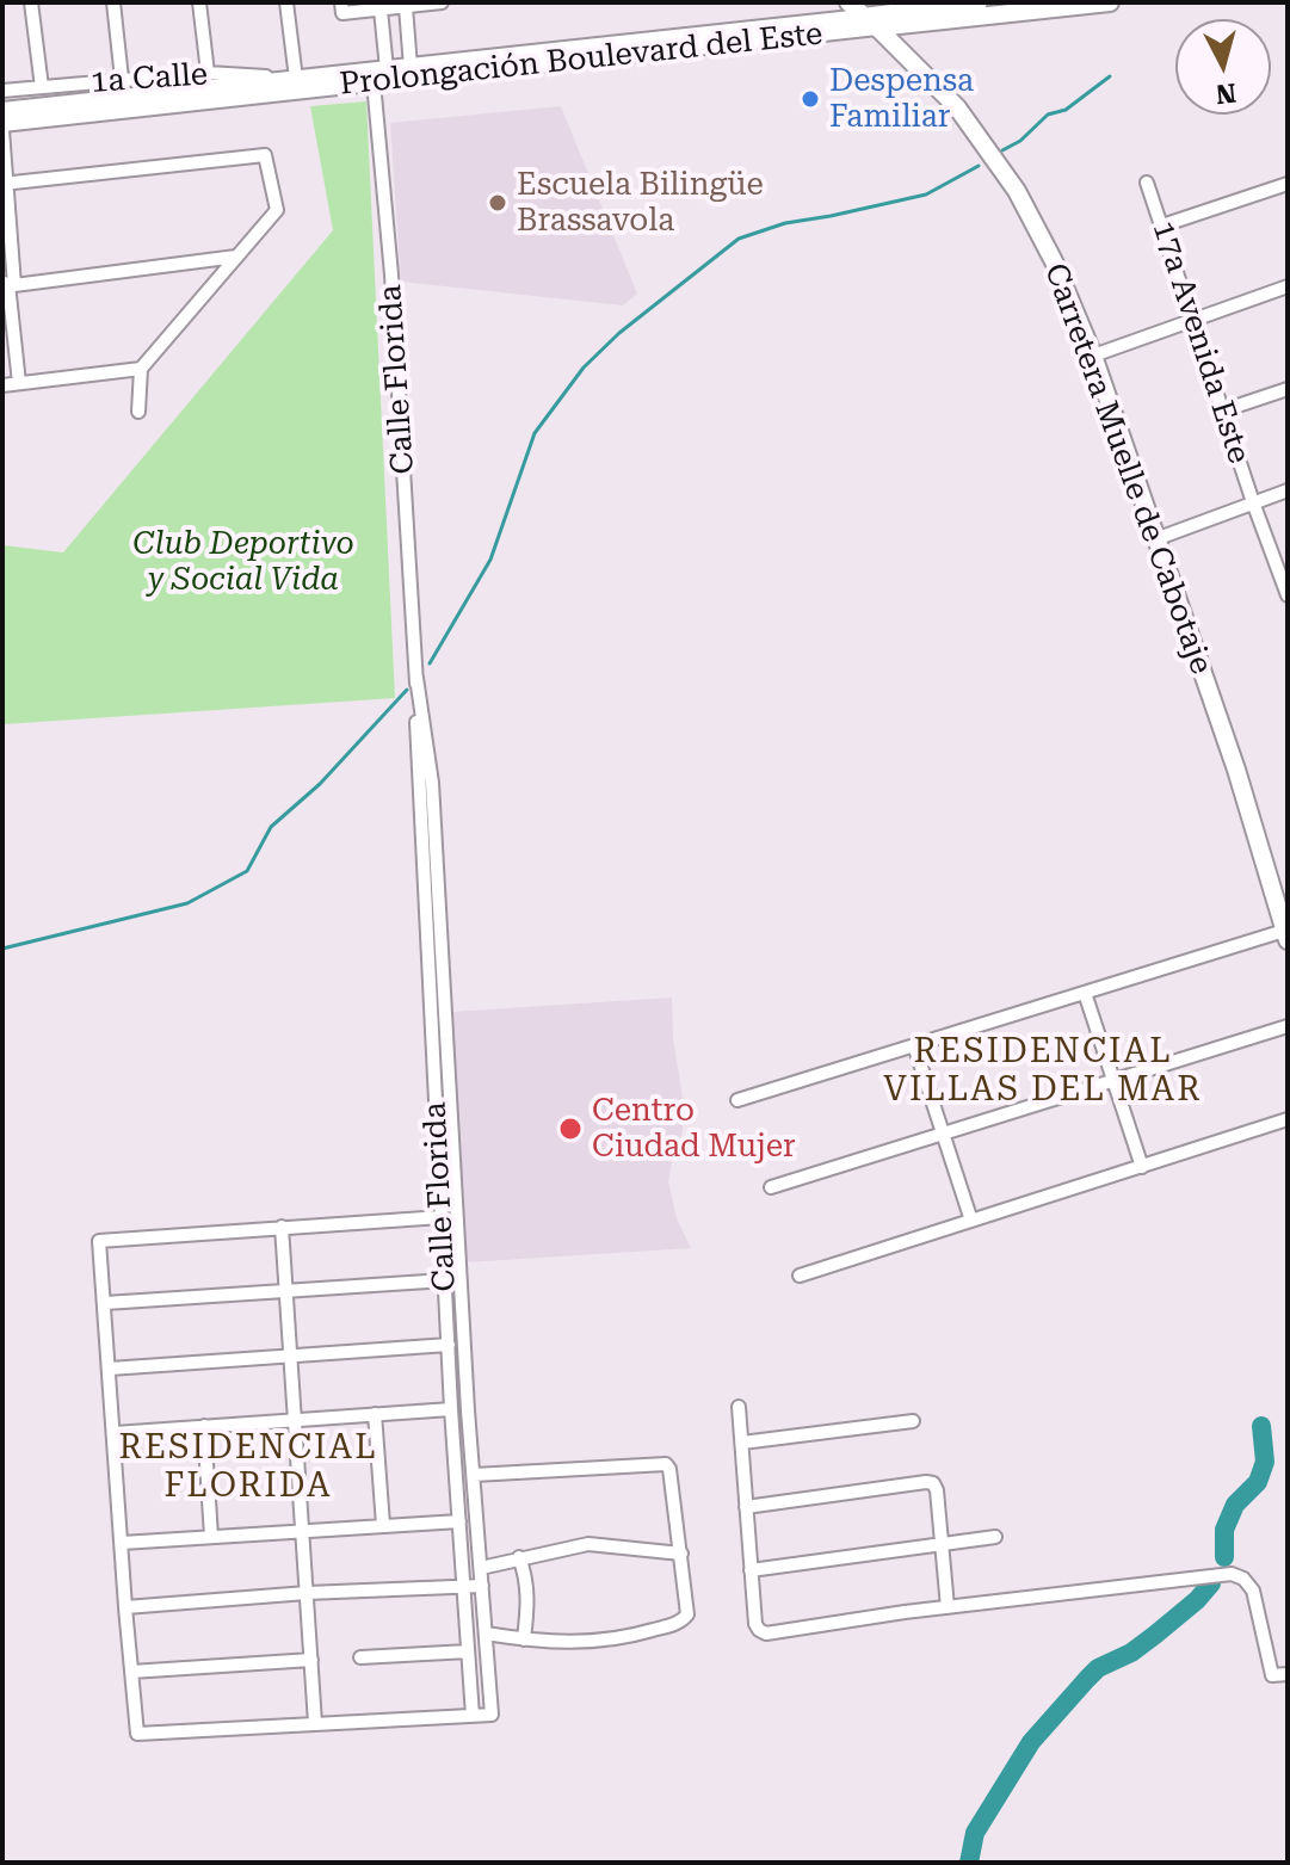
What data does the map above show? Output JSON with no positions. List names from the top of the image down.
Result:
{
  "streets": {
    "main road": ["Carretera Muelle de Cabotaje"],
    "street": [
      "Prolongación Boulevard del Este",
      "1a Calle",
      "17a Avenida Este",
      "Calle Florida"
    ]
  },
  "crossings": [
    ["Prolongación Boulevard del Este", "1a Calle"],
    ["Prolongación Boulevard del Este", "Calle Florida"],
    ["Prolongación Boulevard del Este", "Carretera Muelle de Cabotaje"]
  ],
  "districts": ["RESIDENCIAL VILLAS DEL MAR", "RESIDENCIAL FLORIDA"],
  "parks": ["Club Deportivo y Social Vida"],
  "places": ["Despensa Familiar", "Escuela Bilingüe Brassavola", "Centro Ciudad Mujer"],
  "north": "bottom"
}
